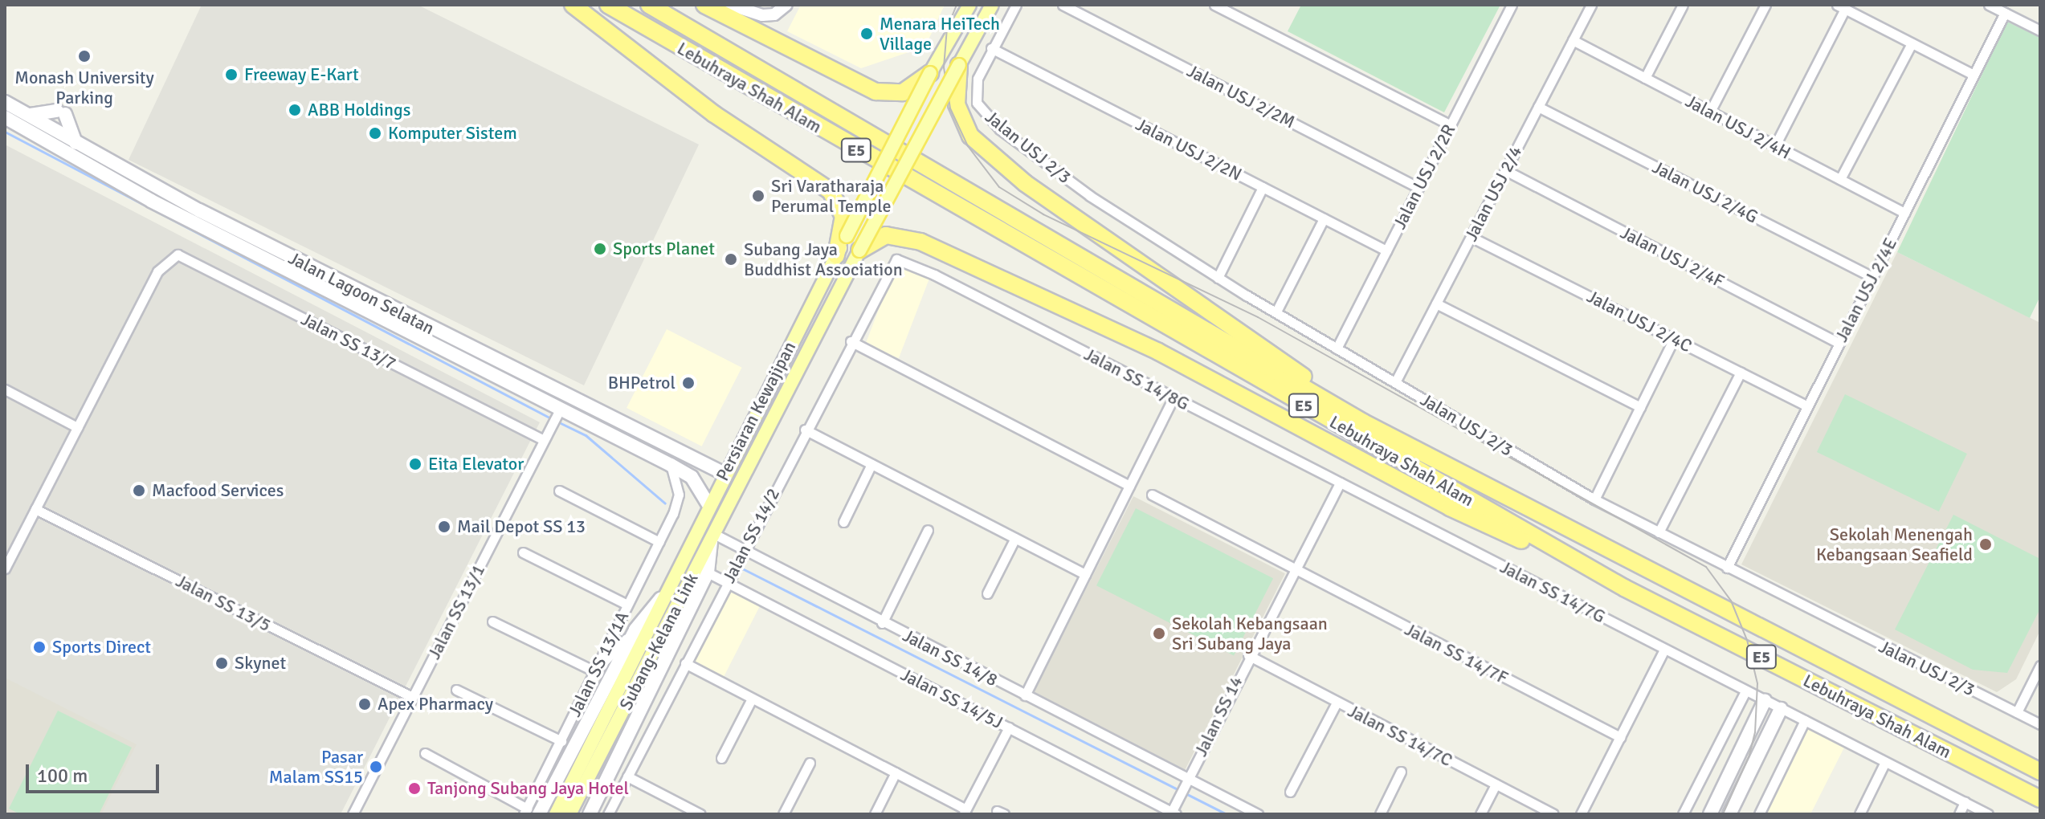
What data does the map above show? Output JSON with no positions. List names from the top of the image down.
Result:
{
  "streets": {
    "highway": ["Lebuhraya Shah Alam", "E5"],
    "main road": ["Jalan Lagoon Selatan", "Persiaran Kewajipan", "Subang-Kelana Link"],
    "street": [
      "Jalan USJ 2/2M",
      "Jalan USJ 2/4H",
      "Jalan USJ 2/3",
      "Jalan USJ 2/2N",
      "Jalan USJ 2/2R",
      "Jalan USJ 2/4G",
      "Jalan USJ 2/4",
      "Jalan USJ 2/4F",
      "Jalan USJ 2/4E",
      "Jalan USJ 2/4C",
      "Jalan SS 13/7",
      "Jalan SS 14/8G",
      "Jalan SS 14/2",
      "Jalan SS 14/7G",
      "Jalan SS 13/5",
      "Jalan SS 13/1",
      "Jalan SS 14/7F",
      "Jalan SS 14/8",
      "Jalan SS 13/1A",
      "Jalan SS 14/5J",
      "Jalan SS 14",
      "Jalan SS 14/7C"
    ]
  },
  "crossings": [
    ["Jalan USJ 2/2M", "Jalan USJ 2/2R"],
    ["Jalan USJ 2/4H", "Jalan USJ 2/4"],
    ["Jalan USJ 2/4H", "Jalan USJ 2/4E"],
    ["Jalan USJ 2/3", "Jalan USJ 2/2N"],
    ["Jalan USJ 2/3", "Jalan USJ 2/2R"],
    ["Jalan USJ 2/3", "Jalan USJ 2/4"],
    ["Jalan USJ 2/3", "Jalan USJ 2/4E"],
    ["Jalan USJ 2/2N", "Jalan USJ 2/2R"],
    ["Jalan USJ 2/4G", "Jalan USJ 2/4"],
    ["Jalan USJ 2/4G", "Jalan USJ 2/4E"],
    ["Jalan USJ 2/4", "Jalan USJ 2/4F"],
    ["Jalan USJ 2/4", "Jalan USJ 2/4C"],
    ["Jalan USJ 2/4F", "Jalan USJ 2/4E"],
    ["Jalan USJ 2/4E", "Jalan USJ 2/4C"],
    ["Jalan Lagoon Selatan", "Persiaran Kewajipan"],
    ["Jalan Lagoon Selatan", "Jalan SS 13/1"],
    ["Jalan Lagoon Selatan", "Jalan SS 13/1A"],
    ["Jalan SS 13/7", "Jalan SS 13/1"],
    ["Jalan SS 14/8G", "Jalan SS 14/2"],
    ["Jalan SS 14/8G", "Jalan SS 14/7G"],
    ["Jalan SS 14/8G", "Jalan SS 14"],
    ["Persiaran Kewajipan", "Subang-Kelana Link"],
    ["Persiaran Kewajipan", "Jalan SS 14/8"],
    ["Persiaran Kewajipan", "Jalan SS 13/1A"],
    ["Persiaran Kewajipan", "Jalan SS 14/5J"],
    ["Jalan SS 14/2", "Jalan SS 14/8"],
    ["Jalan SS 14/2", "Jalan SS 14/5J"],
    ["Jalan SS 14/7G", "Jalan SS 14"],
    ["Jalan SS 13/5", "Jalan SS 13/1"],
    ["Subang-Kelana Link", "Jalan SS 14/8"],
    ["Jalan SS 14/7F", "Jalan SS 14"],
    ["Jalan SS 14/8", "Jalan SS 14"],
    ["Jalan SS 14/5J", "Jalan SS 14"],
    ["Jalan SS 14", "Jalan SS 14/7C"]
  ],
  "places": [
    "Menara HeiTech Village",
    "Monash University Parking",
    "Freeway E-Kart",
    "ABB Holdings",
    "Komputer Sistem",
    "Sri Varatharaja Perumal Temple",
    "Sports Planet",
    "Subang Jaya Buddhist Association",
    "BHPetrol",
    "Eita Elevator",
    "Macfood Services",
    "Mail Depot SS 13",
    "Sekolah Menengah Kebangsaan Seafield",
    "Sekolah Kebangsaan Sri Subang Jaya",
    "Sports Direct",
    "Skynet",
    "Apex Pharmacy",
    "Pasar Malam SS15",
    "Tanjong Subang Jaya Hotel"
  ],
  "scale_bar": "100 m"
}
